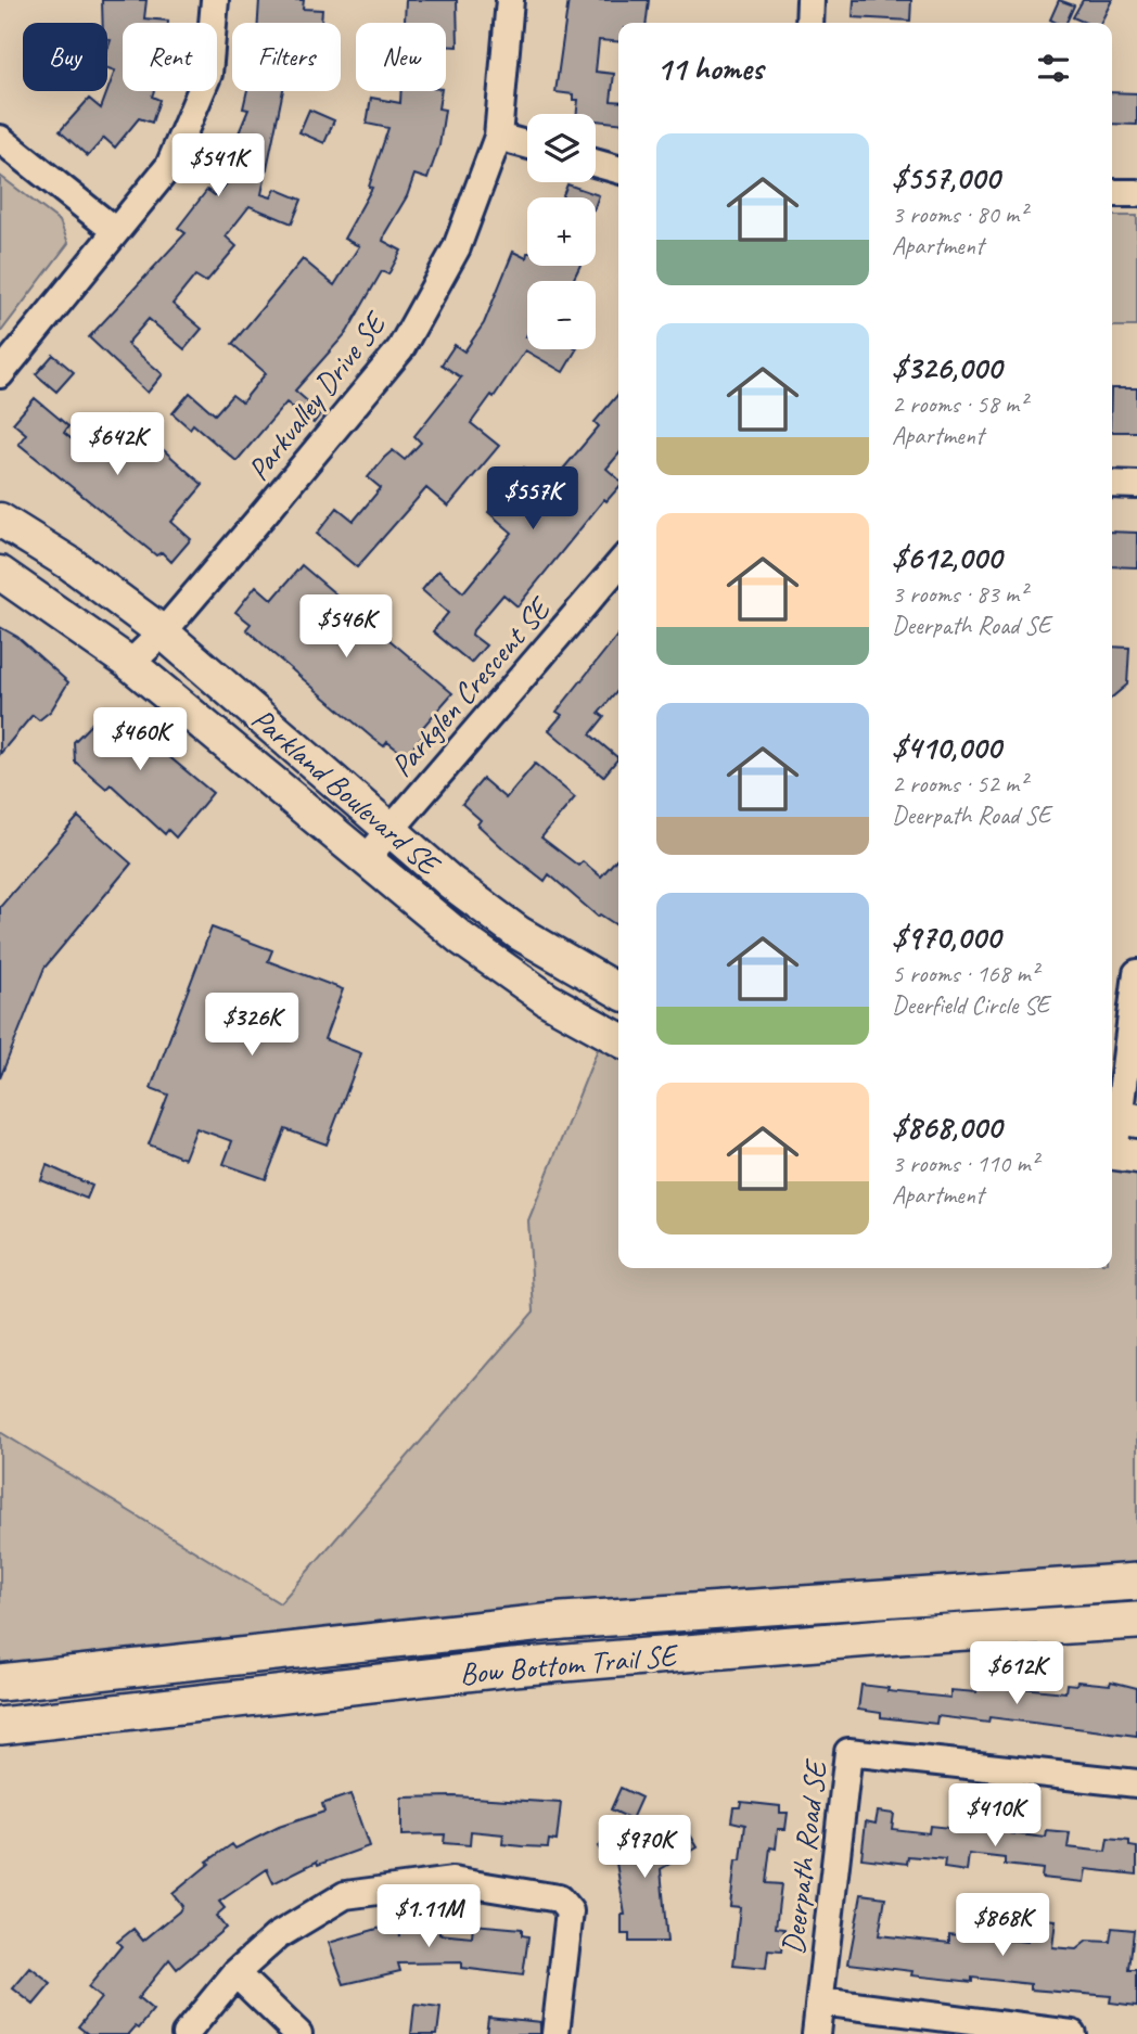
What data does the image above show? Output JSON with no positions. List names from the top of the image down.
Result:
{
  "streets": {
    "main road": ["Bow Bottom Trail SE"],
    "street": [
      "Parkvalley Drive SE",
      "Parkglen Crescent SE",
      "Parkland Boulevard SE",
      "Deerpath Road SE"
    ]
  },
  "crossings": [
    ["Parkvalley Drive SE", "Parkland Boulevard SE"],
    ["Parkglen Crescent SE", "Parkland Boulevard SE"]
  ],
  "page": {
    "chip": [
      "Buy",
      "Rent",
      "Filters",
      "New"
    ],
    "heading": "11 homes",
    "map_buttons": ["+", "−"],
    "list": [
      {
        "name": "$557,000",
        "note": "3 rooms · 80 m² · Apartment"
      },
      {
        "name": "$326,000",
        "note": "2 rooms · 58 m² · Apartment"
      },
      {
        "name": "$612,000",
        "note": "3 rooms · 83 m² · Deerpath Road SE"
      },
      {
        "name": "$410,000",
        "note": "2 rooms · 52 m² · Deerpath Road SE"
      },
      {
        "name": "$970,000",
        "note": "5 rooms · 168 m² · Deerfield Circle SE"
      },
      {
        "name": "$868,000",
        "note": "3 rooms · 110 m² · Apartment"
      }
    ],
    "price": [
      "$541K",
      "$642K",
      "$557K",
      "$546K",
      "$460K",
      "$326K",
      "$612K",
      "$410K",
      "$970K",
      "$1.11M",
      "$868K"
    ]
  }
}
